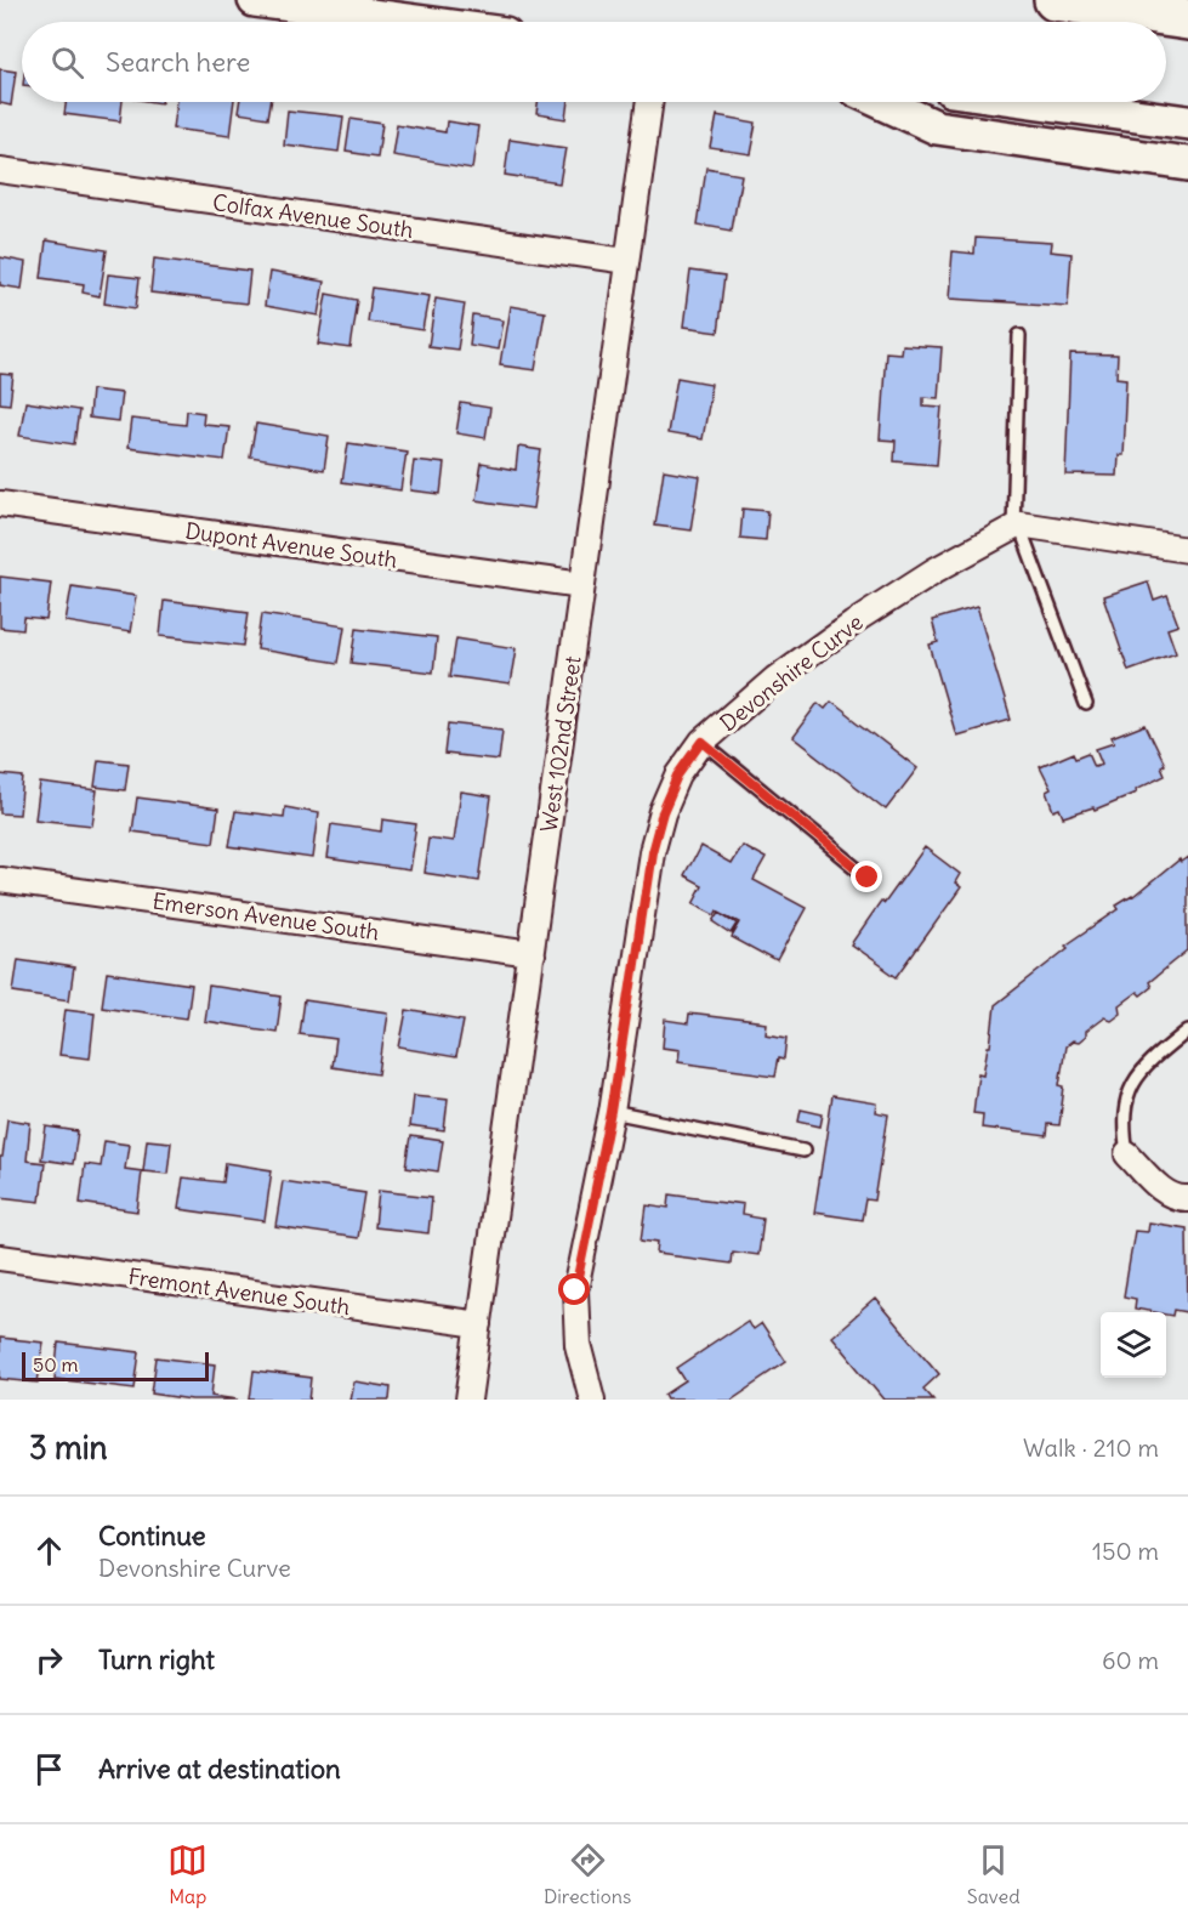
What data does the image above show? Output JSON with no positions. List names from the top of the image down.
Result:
{
  "streets": {
    "street": [
      "Colfax Avenue South",
      "Dupont Avenue South",
      "Devonshire Curve",
      "West 102nd Street",
      "Emerson Avenue South",
      "Fremont Avenue South"
    ]
  },
  "crossings": [
    ["Colfax Avenue South", "West 102nd Street"],
    ["Dupont Avenue South", "West 102nd Street"],
    ["West 102nd Street", "Emerson Avenue South"],
    ["West 102nd Street", "Fremont Avenue South"]
  ],
  "scale_bar": "50 m",
  "page": {
    "search": "Search here",
    "scale": "50 m",
    "heading": ["3 min", "Walk · 210 m"],
    "list": [
      ["Continue", "Devonshire Curve", "150 m"],
      ["Turn right", "60 m"],
      "Arrive at destination"
    ],
    "nav": ["Map", "Directions", "Saved"]
  }
}
